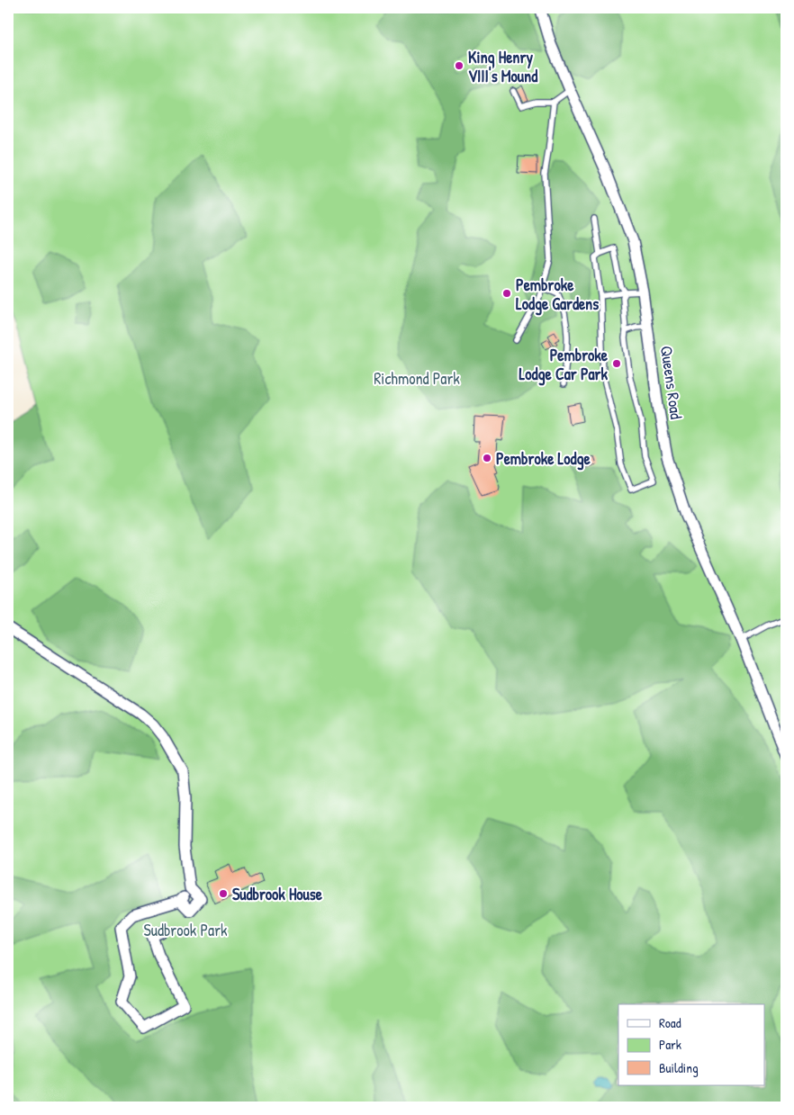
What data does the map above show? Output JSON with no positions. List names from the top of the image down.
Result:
{
  "streets": {
    "street": ["Queens Road"]
  },
  "parks": ["Richmond Park", "Sudbrook Park"],
  "places": [
    "King Henry VIII's Mound",
    "Pembroke Lodge Gardens",
    "Pembroke Lodge Car Park",
    "Pembroke Lodge",
    "Sudbrook House"
  ],
  "legend": ["Road", "Park", "Building"]
}
